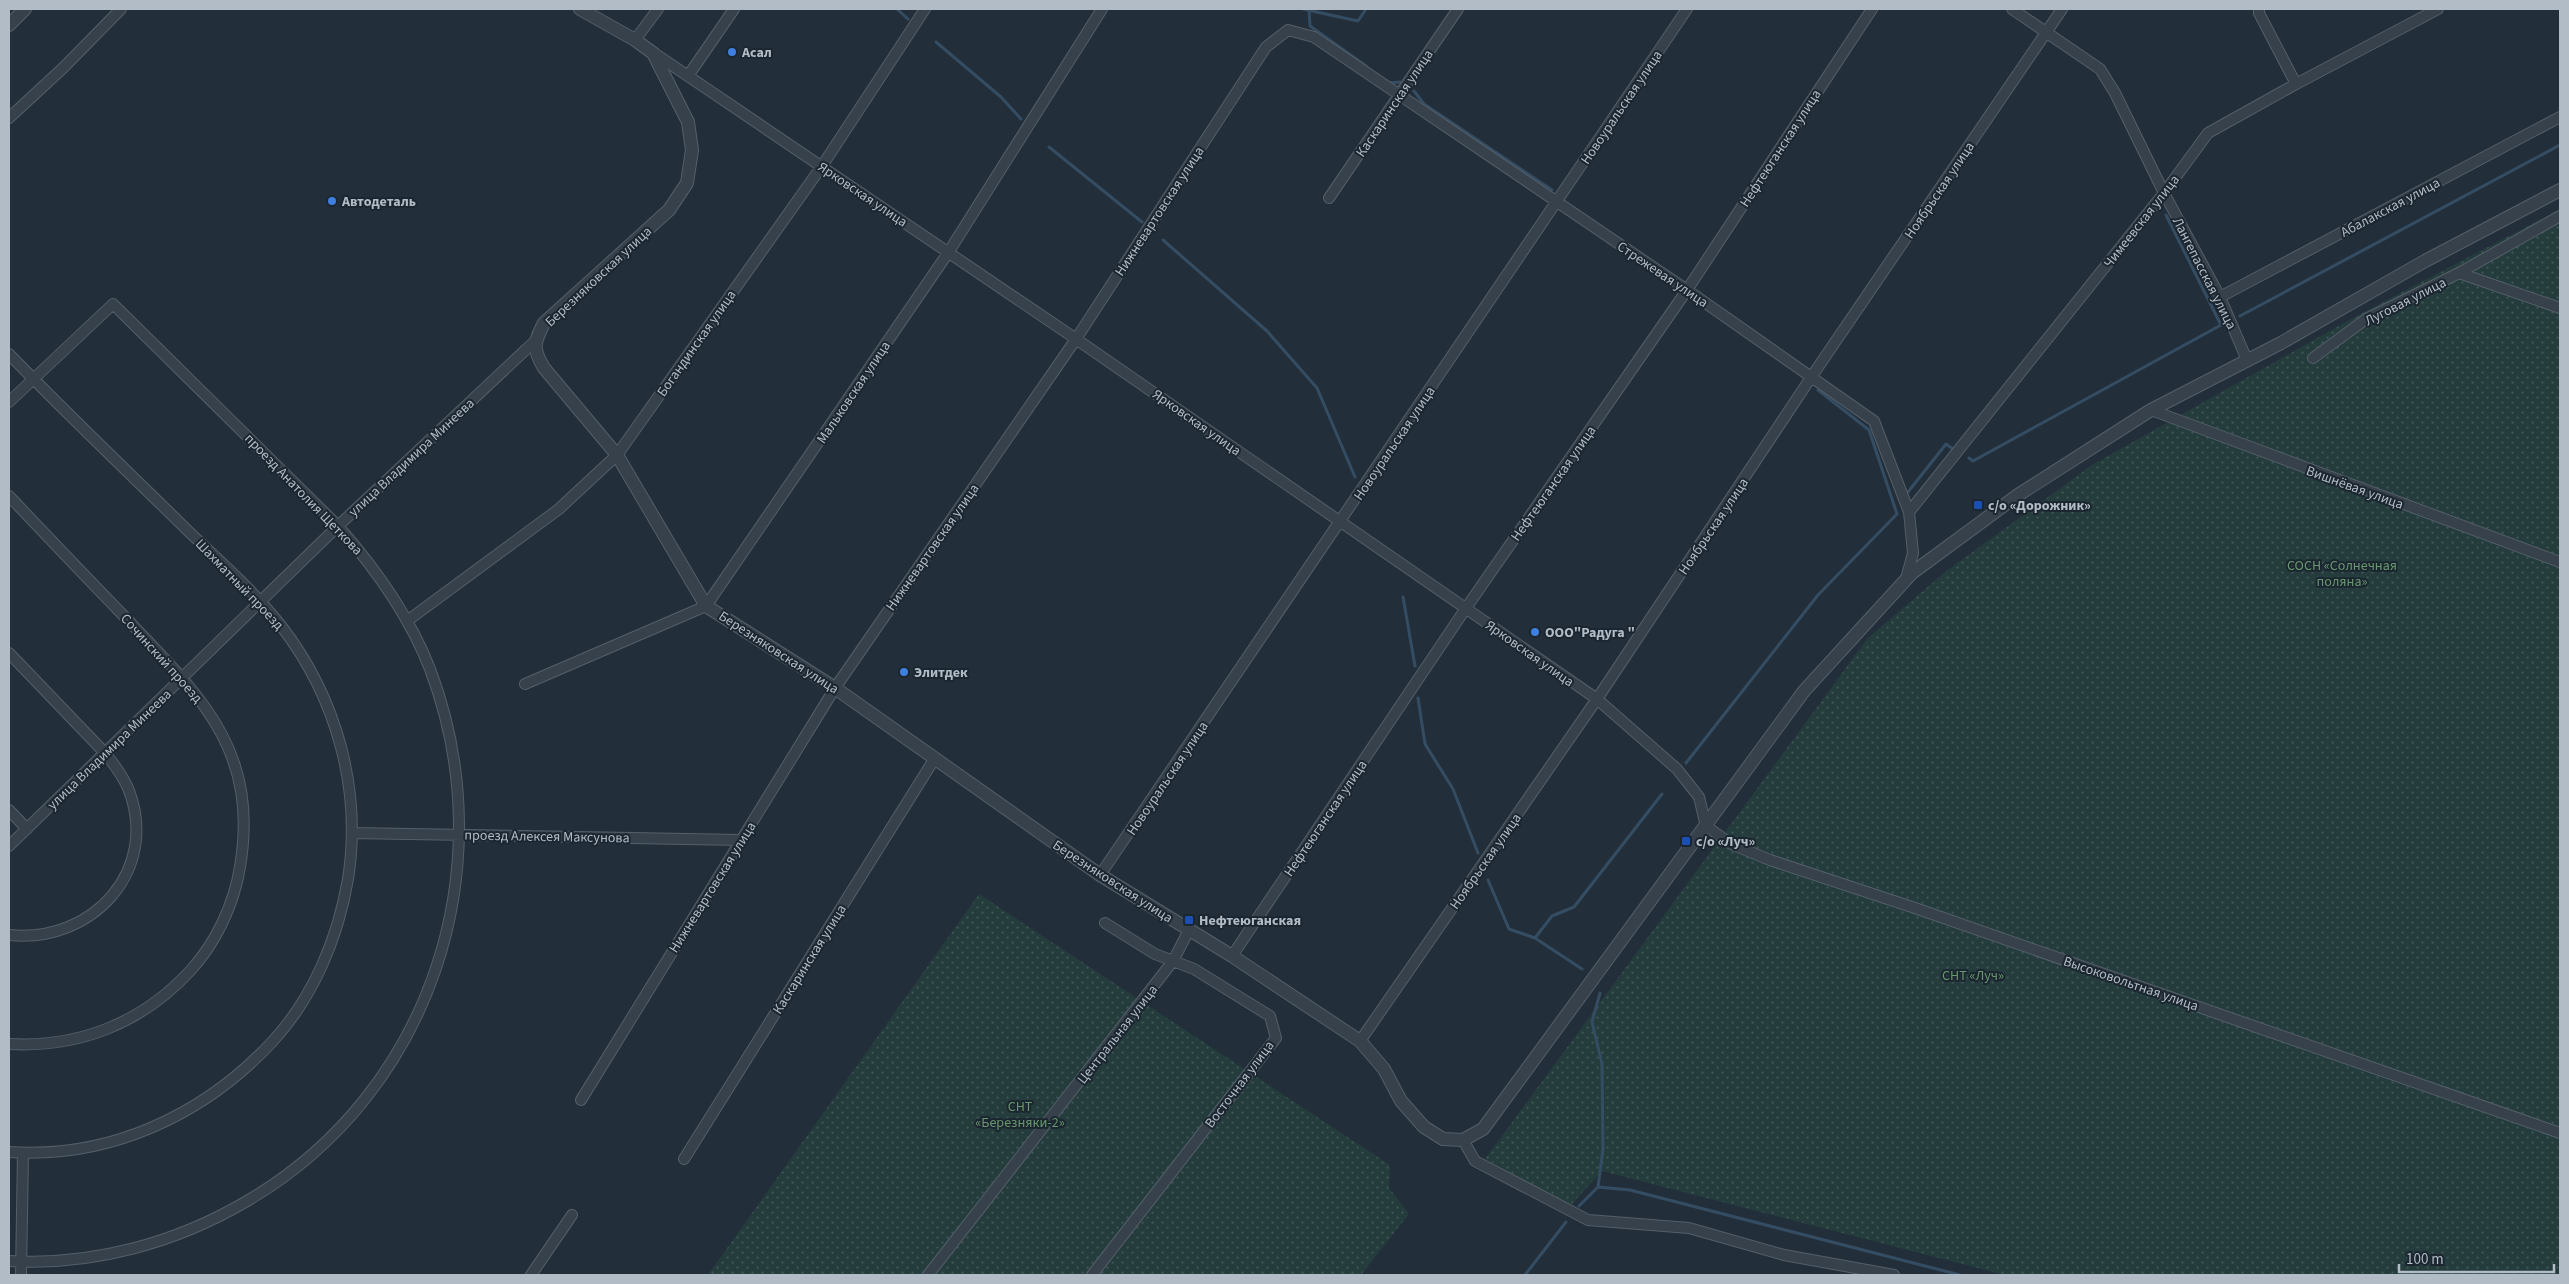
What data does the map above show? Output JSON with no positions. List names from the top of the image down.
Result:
{
  "streets": {
    "street": [
      "Каскаринская улица",
      "Новоуральская улица",
      "Нефтеюганская улица",
      "Ноябрьская улица",
      "Ярковская улица",
      "Абалакская улица",
      "Нижневартовская улица",
      "Чимеевская улица",
      "Лангепасская улица",
      "Стрежевая улица",
      "Березняковская улица",
      "Луговая улица",
      "Богандинская улица",
      "Мальковская улица",
      "улица Владимира Минеева",
      "Вишнёвая улица",
      "проезд Анатолия Щеткова",
      "Шахматный проезд",
      "Сочинский проезд",
      "проезд Алексея Максунова",
      "Высоковольтная улица",
      "Центральная улица",
      "Восточная улица"
    ]
  },
  "crossings": [
    ["Каскаринская улица", "Стрежевая улица"],
    ["Каскаринская улица", "Березняковская улица"],
    ["Новоуральская улица", "Ярковская улица"],
    ["Новоуральская улица", "Стрежевая улица"],
    ["Новоуральская улица", "Березняковская улица"],
    ["Нефтеюганская улица", "Ярковская улица"],
    ["Нефтеюганская улица", "Стрежевая улица"],
    ["Нефтеюганская улица", "Березняковская улица"],
    ["Ноябрьская улица", "Ярковская улица"],
    ["Ноябрьская улица", "Лангепасская улица"],
    ["Ноябрьская улица", "Стрежевая улица"],
    ["Ноябрьская улица", "Березняковская улица"],
    ["Ярковская улица", "Нижневартовская улица"],
    ["Ярковская улица", "Березняковская улица"],
    ["Ярковская улица", "Богандинская улица"],
    ["Ярковская улица", "Мальковская улица"],
    ["Ярковская улица", "Высоковольтная улица"],
    ["Абалакская улица", "Лангепасская улица"],
    ["Нижневартовская улица", "Стрежевая улица"],
    ["Нижневартовская улица", "Березняковская улица"],
    ["Нижневартовская улица", "проезд Алексея Максунова"],
    ["Чимеевская улица", "Лангепасская улица"],
    ["Чимеевская улица", "Стрежевая улица"],
    ["Березняковская улица", "Богандинская улица"],
    ["Березняковская улица", "Мальковская улица"],
    ["Березняковская улица", "улица Владимира Минеева"],
    ["Березняковская улица", "Центральная улица"],
    ["Богандинская улица", "проезд Анатолия Щеткова"],
    ["улица Владимира Минеева", "проезд Анатолия Щеткова"],
    ["улица Владимира Минеева", "Шахматный проезд"],
    ["улица Владимира Минеева", "Сочинский проезд"],
    ["проезд Анатолия Щеткова", "Шахматный проезд"],
    ["проезд Анатолия Щеткова", "проезд Алексея Максунова"],
    ["Шахматный проезд", "проезд Алексея Максунова"],
    ["Центральная улица", "Восточная улица"]
  ],
  "parks": ["СОСН «Солнечная поляна»", "СНТ «Луч»", "СНТ «Березняки-2»"],
  "places": {
    "other": [
      "Асал",
      "Автодеталь",
      "ООО\"Радуга \"",
      "Элитдек"
    ],
    "transit": ["с/о «Дорожник»", "с/о «Луч»", "Нефтеюганская"]
  },
  "scale_bar": "100 m"
}
